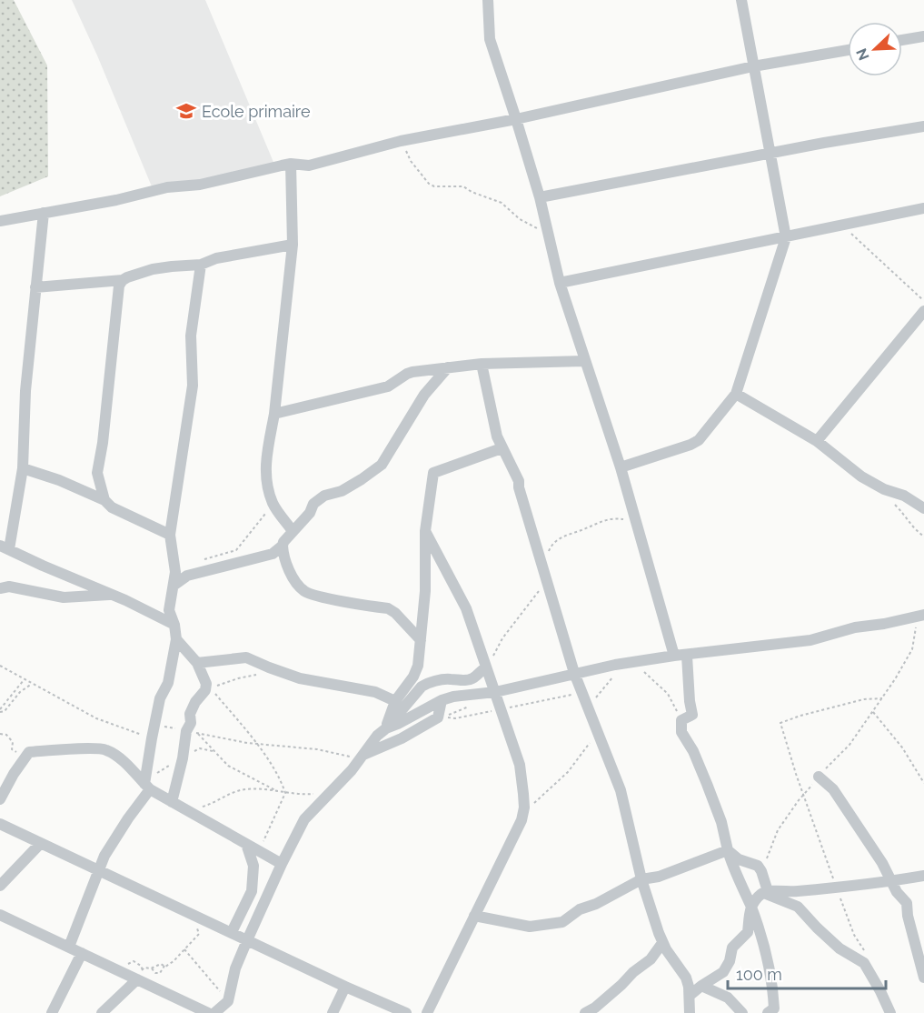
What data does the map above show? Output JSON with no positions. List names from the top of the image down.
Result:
{
  "places": {
    "school or university": ["Ecole primaire"]
  },
  "scale_bar": "100 m",
  "north": "bottom left"
}
